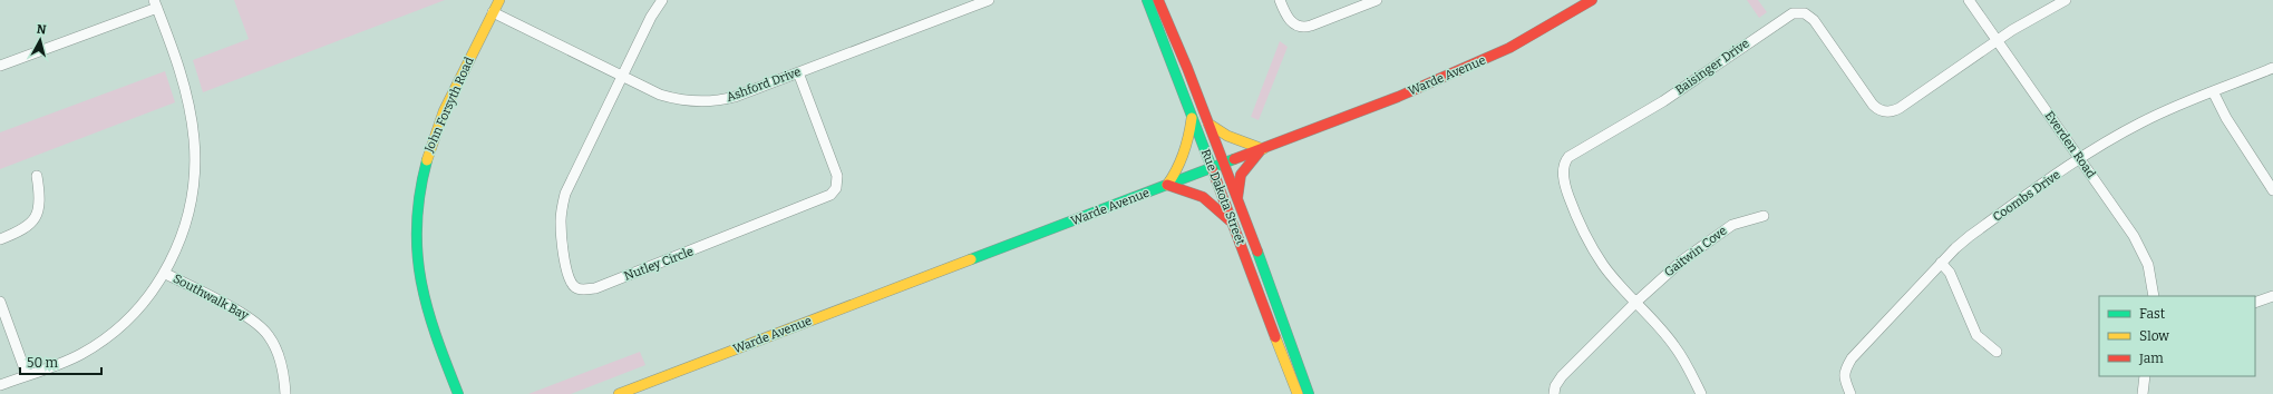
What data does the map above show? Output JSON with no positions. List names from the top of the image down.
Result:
{
  "streets": {
    "main road": ["Warde Avenue", "John Forsyth Road", "Rue Dakota Street"],
    "street": [
      "Baisinger Drive",
      "Ashford Drive",
      "Everden Road",
      "Coombs Drive",
      "Gaitwin Cove",
      "Nutley Circle",
      "Southwalk Bay"
    ]
  },
  "crossings": [
    ["Baisinger Drive", "Everden Road"],
    ["Baisinger Drive", "Gaitwin Cove"],
    ["Warde Avenue", "Rue Dakota Street"],
    ["Ashford Drive", "John Forsyth Road"],
    ["Ashford Drive", "Nutley Circle"],
    ["Everden Road", "Coombs Drive"]
  ],
  "legend": ["Fast", "Slow", "Jam"],
  "scale_bar": "50 m",
  "north": "top"
}
